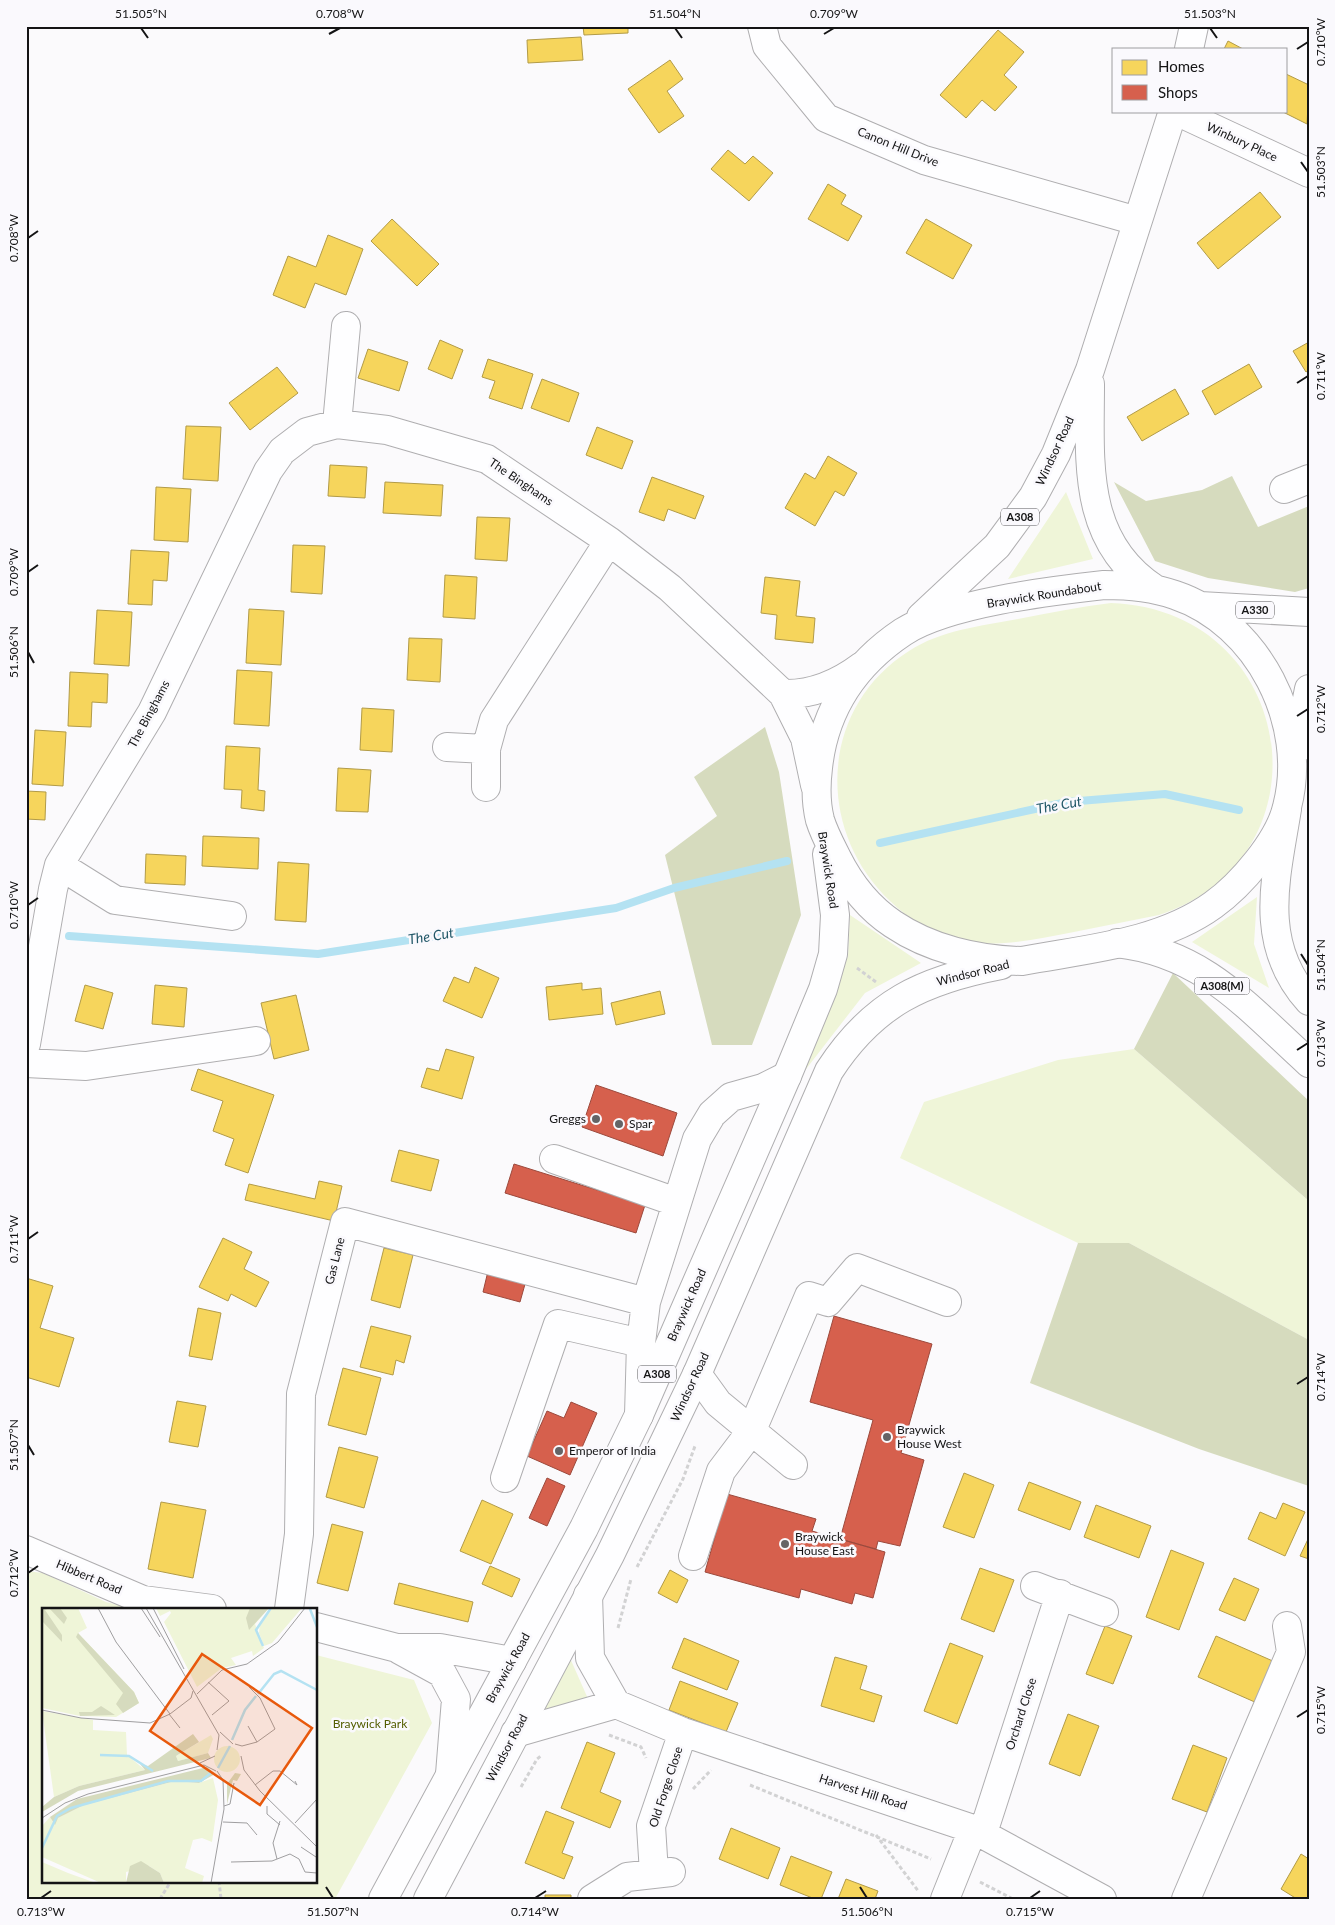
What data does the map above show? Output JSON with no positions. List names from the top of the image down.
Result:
{
  "streets": {
    "main road": [
      "Winbury Place",
      "Canon Hill Drive",
      "Windsor Road",
      "The Binghams",
      "A308",
      "Braywick Roundabout",
      "A330",
      "Braywick Road",
      "A308(M)",
      "Gas Lane",
      "Hibbert Road",
      "Orchard Close",
      "Old Forge Close",
      "Harvest Hill Road"
    ]
  },
  "crossings": [
    ["Canon Hill Drive", "Windsor Road"],
    ["Windsor Road", "Braywick Roundabout"],
    ["The Binghams", "Braywick Roundabout"],
    ["The Binghams", "Braywick Road"],
    ["Braywick Roundabout", "A330"],
    ["Braywick Roundabout", "Braywick Road"],
    ["Braywick Roundabout", "A308(M)"],
    ["Orchard Close", "Harvest Hill Road"],
    ["Old Forge Close", "Harvest Hill Road"]
  ],
  "water": ["The Cut"],
  "parks": ["Braywick Park"],
  "places": [
    "Greggs",
    "Spar",
    "Braywick House West",
    "Emperor of India",
    "Braywick House East"
  ],
  "legend": ["Homes", "Shops"],
  "coordinates": [
    "51.505°N",
    "0.708°W",
    "51.504°N",
    "0.709°W",
    "51.503°N",
    "0.710°W",
    "0.711°W",
    "51.506°N",
    "0.712°W",
    "0.713°W",
    "0.714°W",
    "51.507°N",
    "0.715°W"
  ]
}
